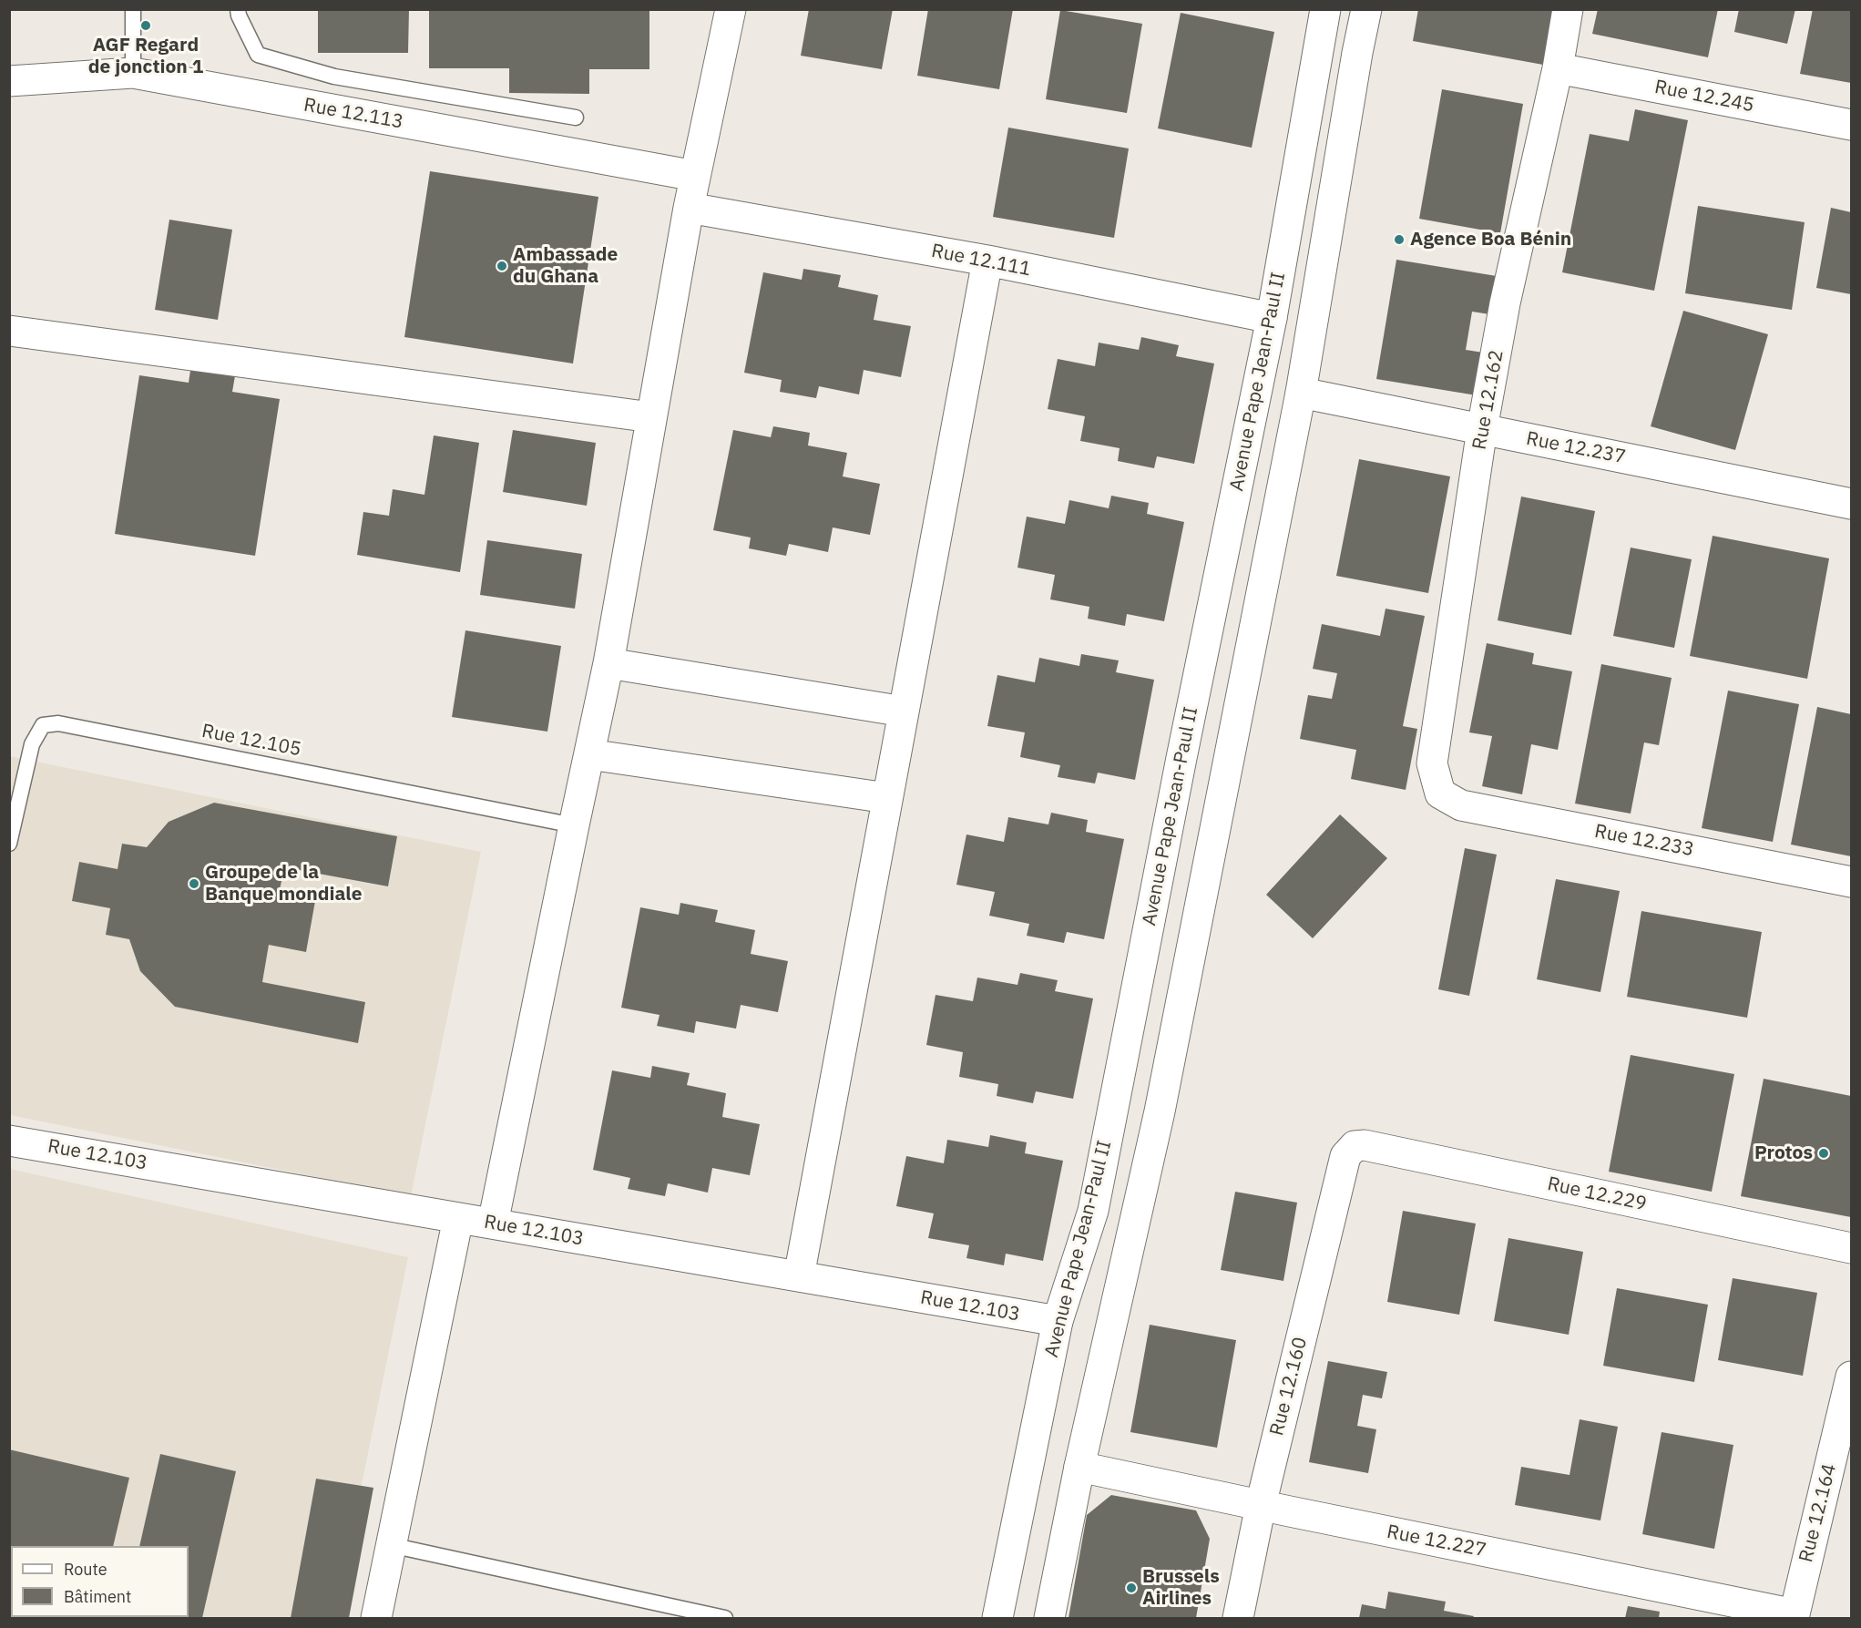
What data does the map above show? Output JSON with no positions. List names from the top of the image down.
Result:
{
  "streets": {
    "street": [
      "Rue 12.245",
      "Rue 12.113",
      "Rue 12.111",
      "Avenue Pape Jean-Paul II",
      "Rue 12.162",
      "Rue 12.237",
      "Rue 12.233",
      "Rue 12.103",
      "Rue 12.229",
      "Rue 12.160",
      "Rue 12.164",
      "Rue 12.227"
    ],
    "lane": ["Rue 12.105"]
  },
  "crossings": [
    ["Rue 12.245", "Rue 12.162"],
    ["Rue 12.111", "Avenue Pape Jean-Paul II"],
    ["Avenue Pape Jean-Paul II", "Rue 12.103"],
    ["Rue 12.162", "Rue 12.237"],
    ["Rue 12.162", "Rue 12.233"],
    ["Rue 12.229", "Rue 12.160"],
    ["Rue 12.160", "Rue 12.227"],
    ["Rue 12.164", "Rue 12.227"]
  ],
  "places": [
    "AGF Regard de jonction 1",
    "Agence Boa Bénin",
    "Ambassade du Ghana",
    "Groupe de la Banque mondiale",
    "Protos",
    "Brussels Airlines"
  ],
  "legend": ["Route", "Bâtiment"]
}
